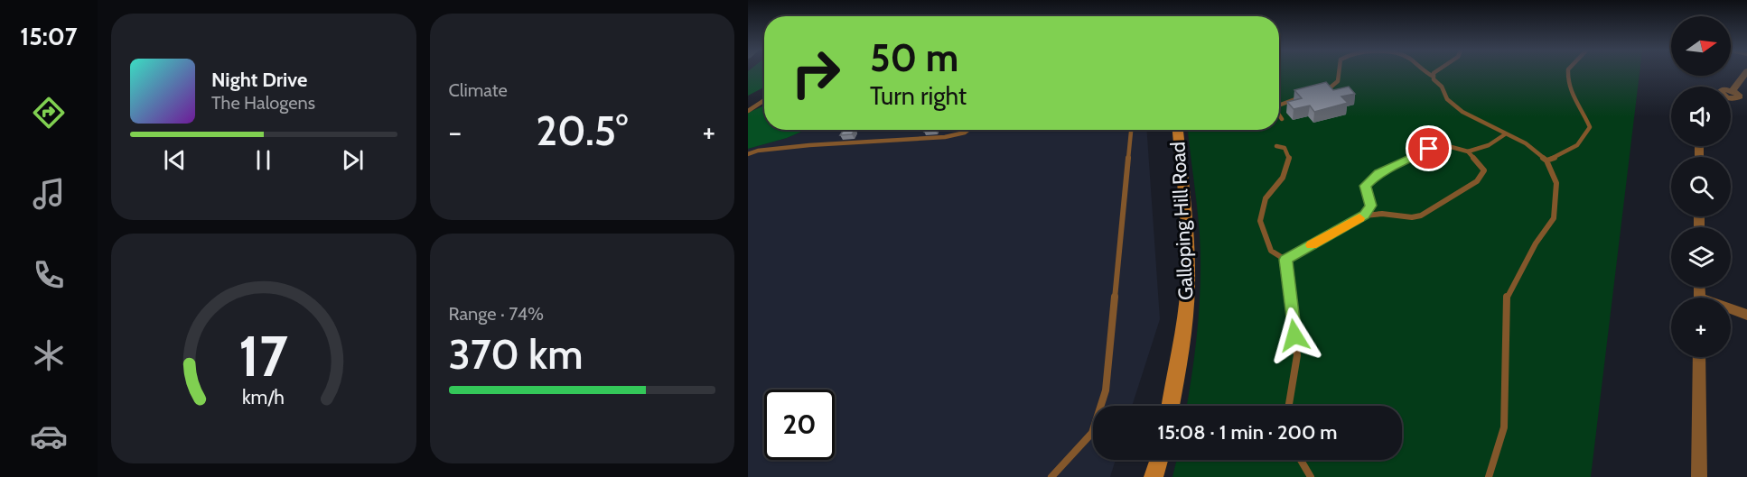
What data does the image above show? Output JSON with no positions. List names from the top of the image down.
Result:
{
  "streets": {
    "main road": ["Galloping Hill Road"]
  },
  "north": "right",
  "page": {
    "tabs": "15:07",
    "tile": [
      "Climate",
      ["Range · 74%", "370 km"]
    ],
    "map_buttons": "+",
    "turn": ["50 m", "Turn right"],
    "song": ["Night Drive", "The Halogens"],
    "heat": ["−", "20.5°", "+"],
    "limit": "20",
    "trip": "15:08 · 1 min · 200 m",
    "gauge": ["17", "km/h"]
  }
}
